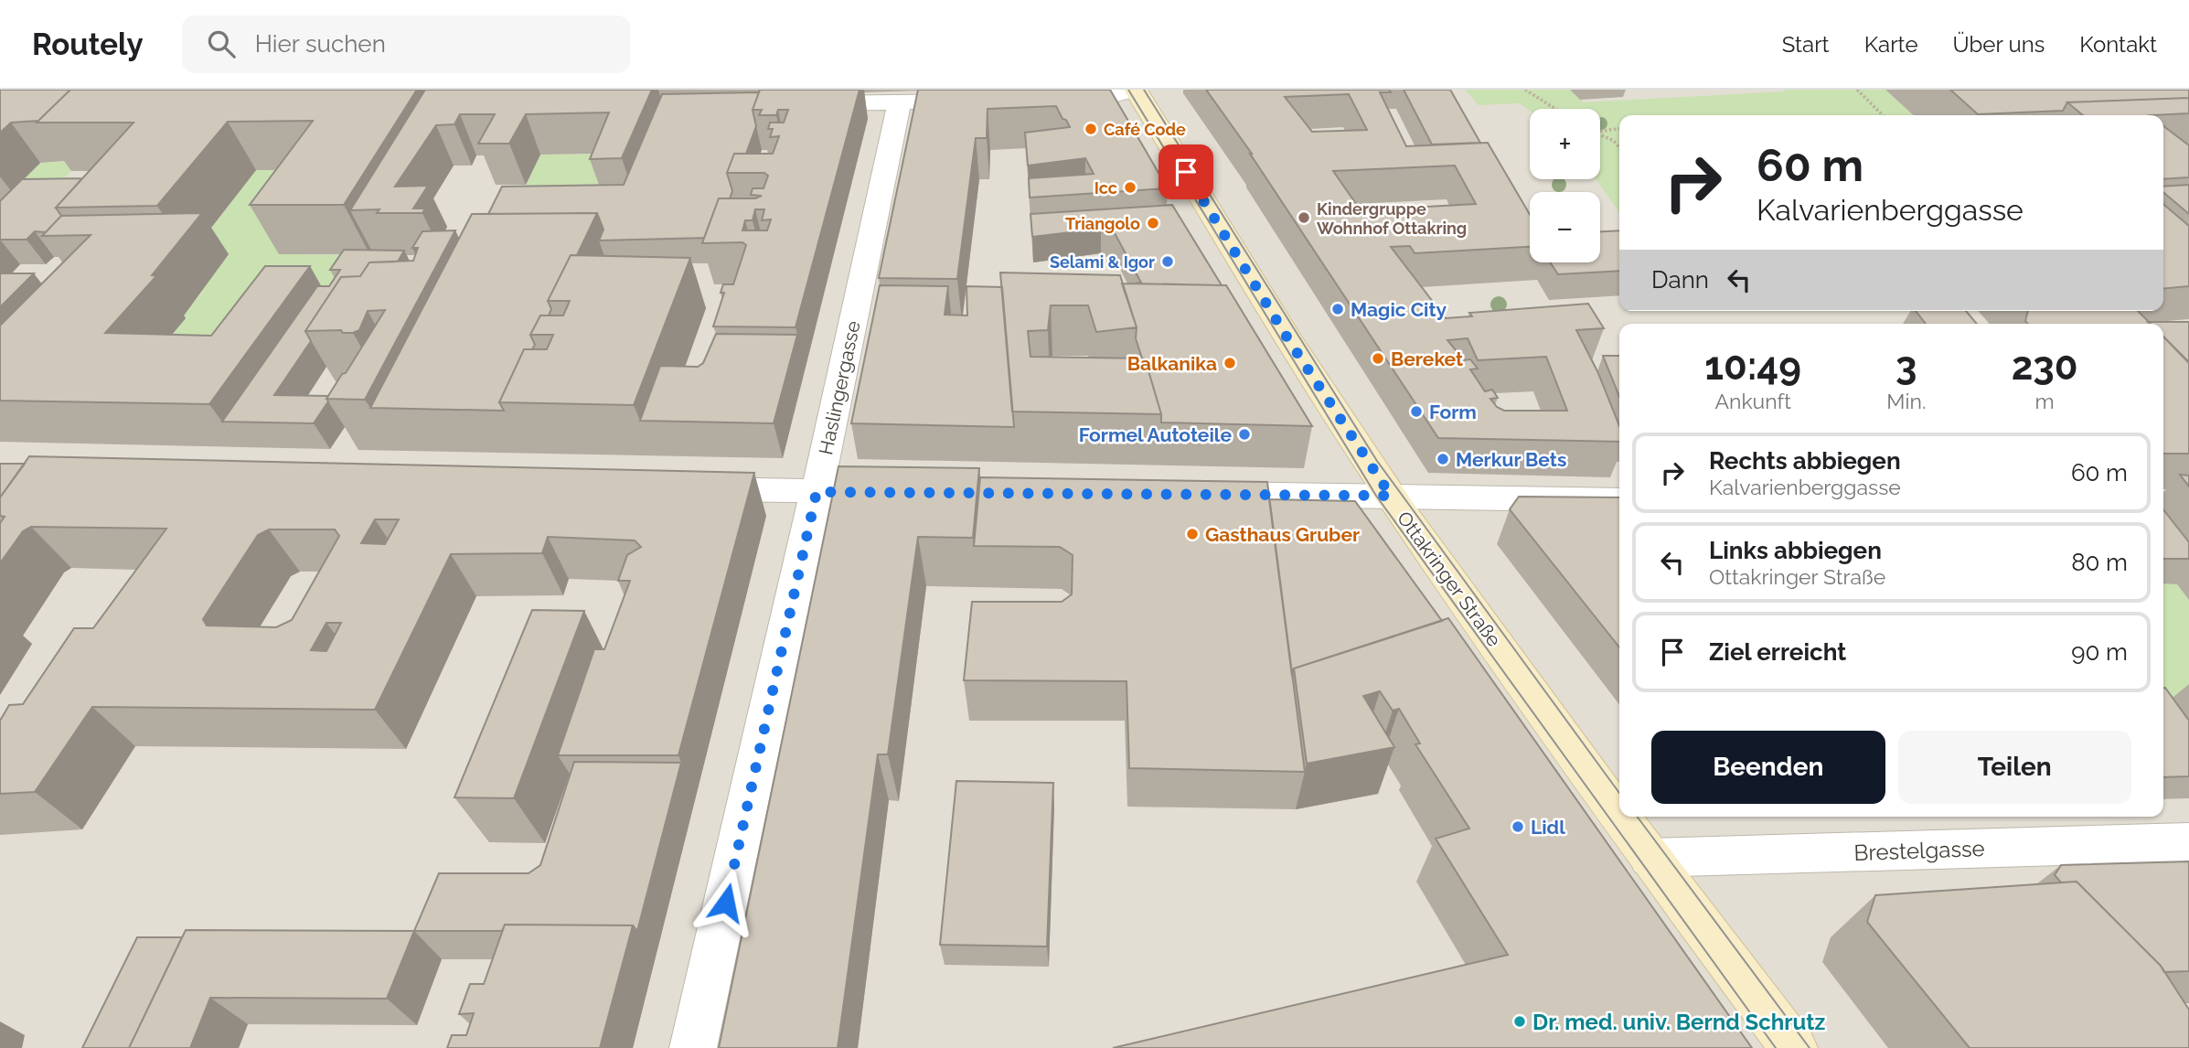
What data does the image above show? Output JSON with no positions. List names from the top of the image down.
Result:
{
  "streets": {
    "main road": ["Ottakringer Straße"],
    "street": ["Haslingergasse", "Brestelgasse"]
  },
  "crossings": [
    ["Ottakringer Straße", "Brestelgasse"]
  ],
  "places": [
    "Café Code",
    "Icc",
    "Kindergruppe Wohnhof Ottakring",
    "Triangolo",
    "Selami & Igor",
    "Magic City",
    "Bereket",
    "Balkanika",
    "Form",
    "Formel Autoteile",
    "Merkur Bets",
    "Gasthaus Gruber",
    "Lidl",
    "Dr. med. univ. Bernd Schrutz"
  ],
  "page": {
    "header": "Routely",
    "search": "Hier suchen",
    "nav": [
      "Start",
      "Karte",
      "Über uns",
      "Kontakt"
    ],
    "map_buttons": ["+", "−"],
    "turn": ["60 m", "Kalvarienberggasse"],
    "then": "Dann",
    "eta": [
      "10:49",
      "Ankunft",
      "3",
      "Min.",
      "230",
      "m"
    ],
    "list": [
      {
        "name": "Rechts abbiegen",
        "note": "Kalvarienberggasse",
        "value": "60 m"
      },
      {
        "name": "Links abbiegen",
        "note": "Ottakringer Straße",
        "value": "80 m"
      },
      {
        "name": "Ziel erreicht",
        "value": "90 m"
      }
    ],
    "buttons": ["Beenden", "Teilen"]
  }
}
